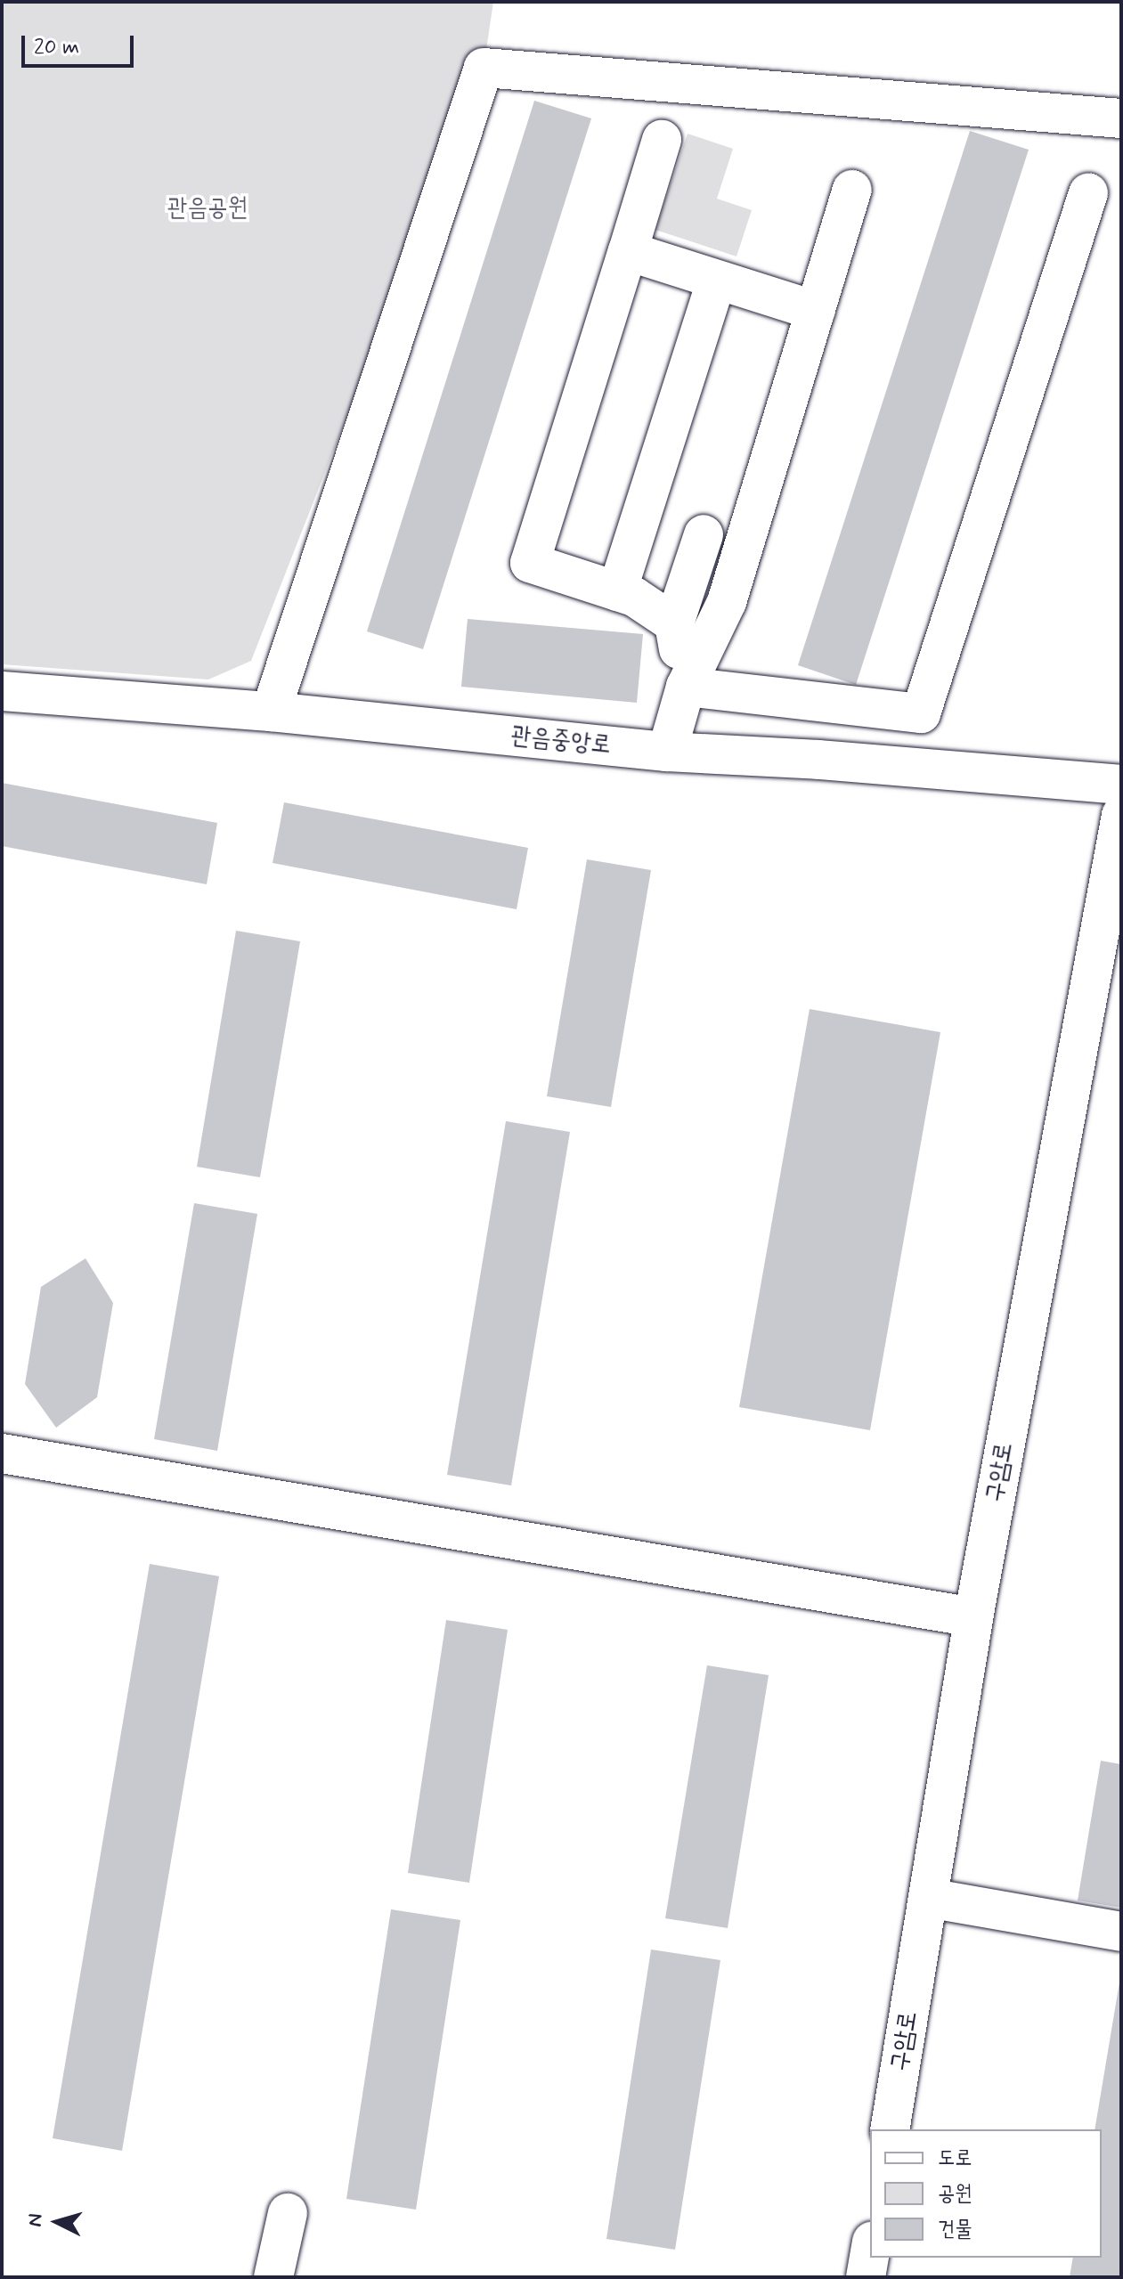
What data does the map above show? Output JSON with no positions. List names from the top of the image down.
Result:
{
  "streets": {
    "main road": ["관음중앙로", "구암로"]
  },
  "parks": ["관음공원"],
  "legend": ["도로", "공원", "건물"],
  "scale_bar": "20 m",
  "north": "left"
}
